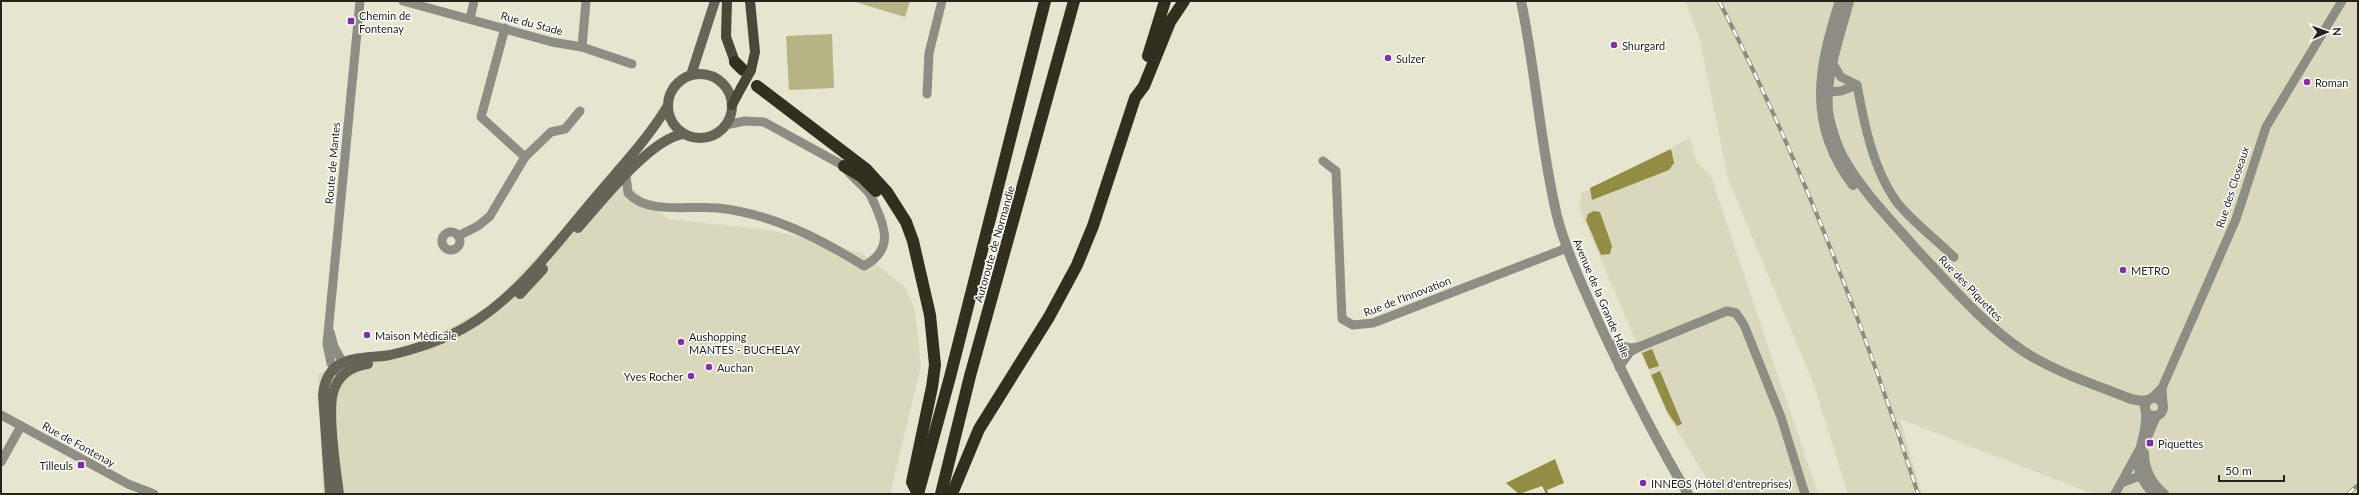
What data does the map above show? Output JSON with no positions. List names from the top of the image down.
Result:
{
  "streets": {
    "highway": ["Autoroute de Normandie"],
    "street": [
      "Rue du Stade",
      "Route de Mantes",
      "Rue des Closeaux",
      "Rue des Piquettes",
      "Rue de l'Innovation",
      "Avenue de la Grande Halle",
      "Rue de Fontenay"
    ]
  },
  "crossings": [
    ["Rue des Closeaux", "Rue des Piquettes"],
    ["Rue de l'Innovation", "Avenue de la Grande Halle"]
  ],
  "places": {
    "transit": ["Chemin de Fontenay", "Piquettes", "Tilleuls"],
    "other": [
      "Shurgard",
      "Sulzer",
      "Roman",
      "METRO",
      "Maison Médicale",
      "Aushopping MANTES - BUCHELAY",
      "Auchan",
      "Yves Rocher",
      "INNEOS (Hôtel d'entreprises)"
    ]
  },
  "scale_bar": "50 m",
  "north": "right"
}
